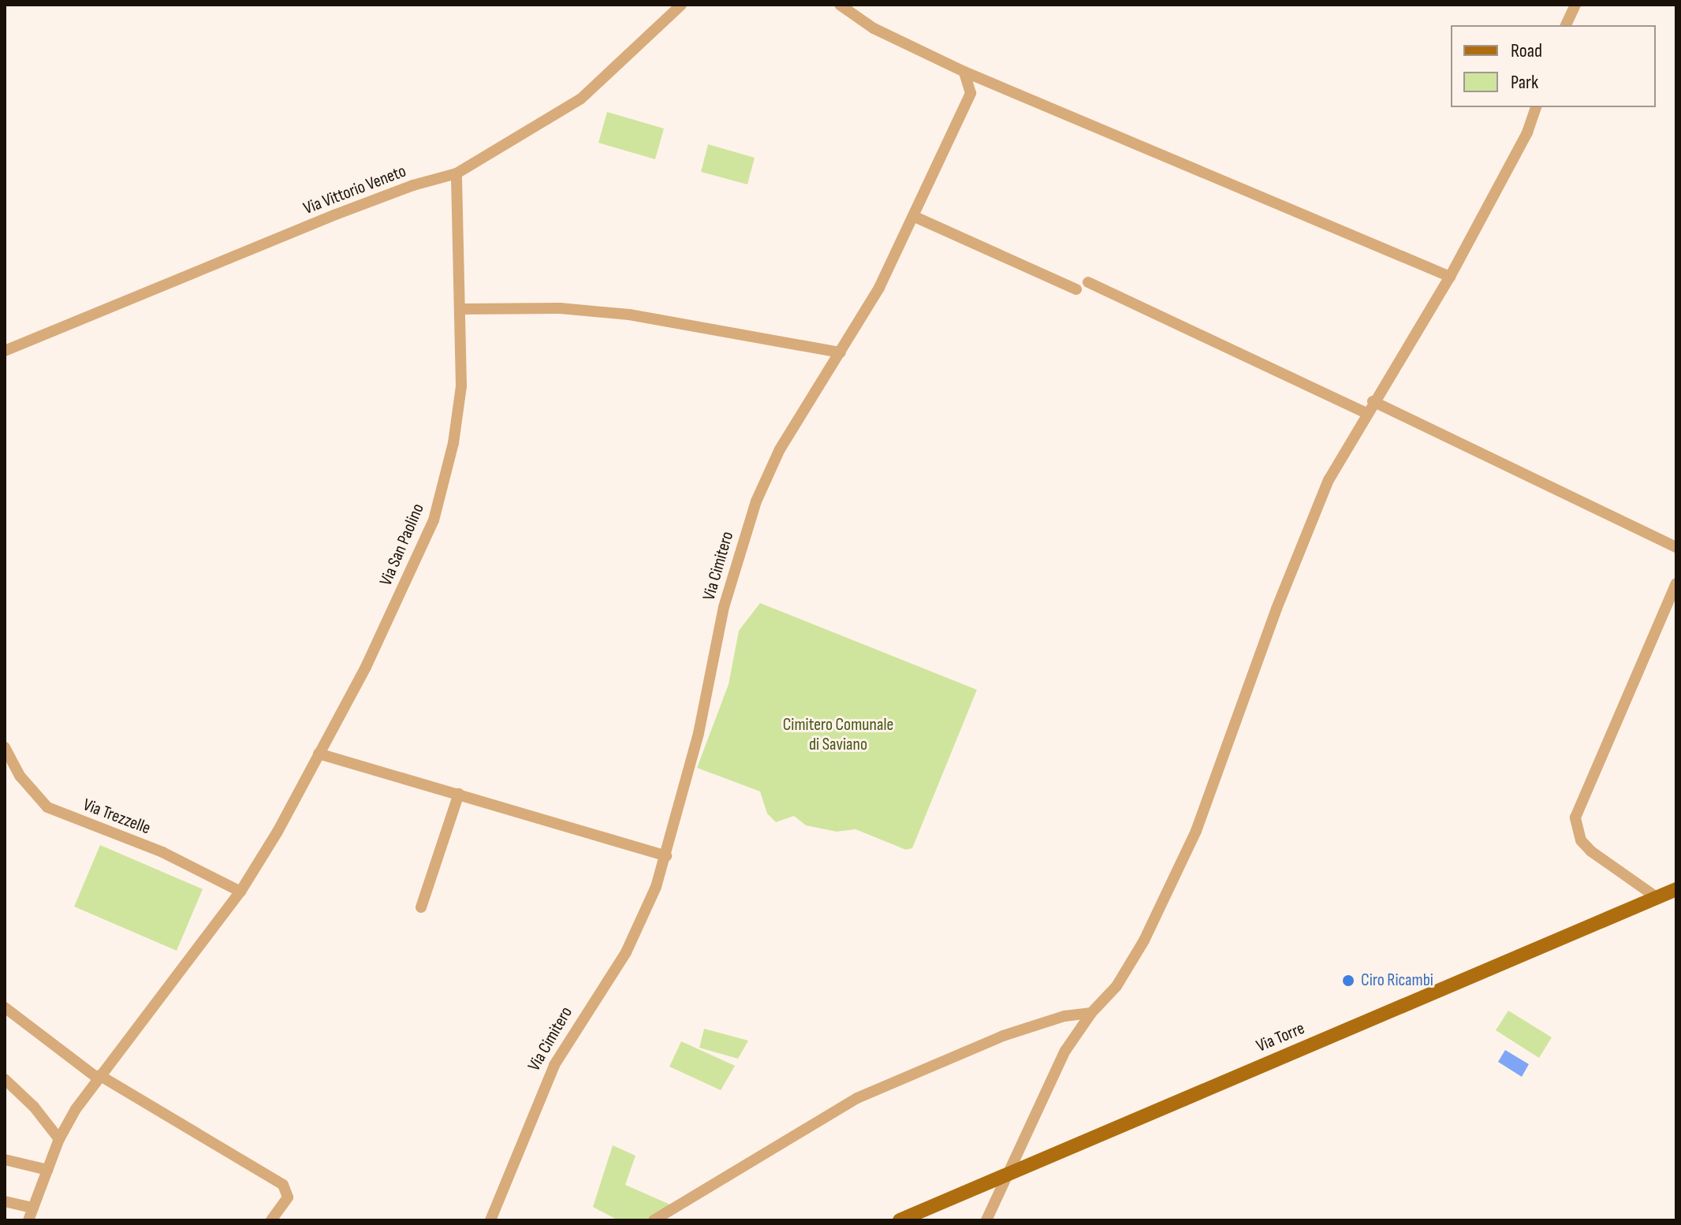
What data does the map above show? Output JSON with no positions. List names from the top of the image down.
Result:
{
  "streets": {
    "main road": ["Via Torre"],
    "street": [
      "Via Vittorio Veneto",
      "Via San Paolino",
      "Via Cimitero",
      "Via Trezzelle"
    ]
  },
  "crossings": [
    ["Via Vittorio Veneto", "Via San Paolino"],
    ["Via San Paolino", "Via Trezzelle"]
  ],
  "parks": ["Cimitero Comunale di Saviano"],
  "places": ["Ciro Ricambi"],
  "legend": ["Road", "Park"]
}
